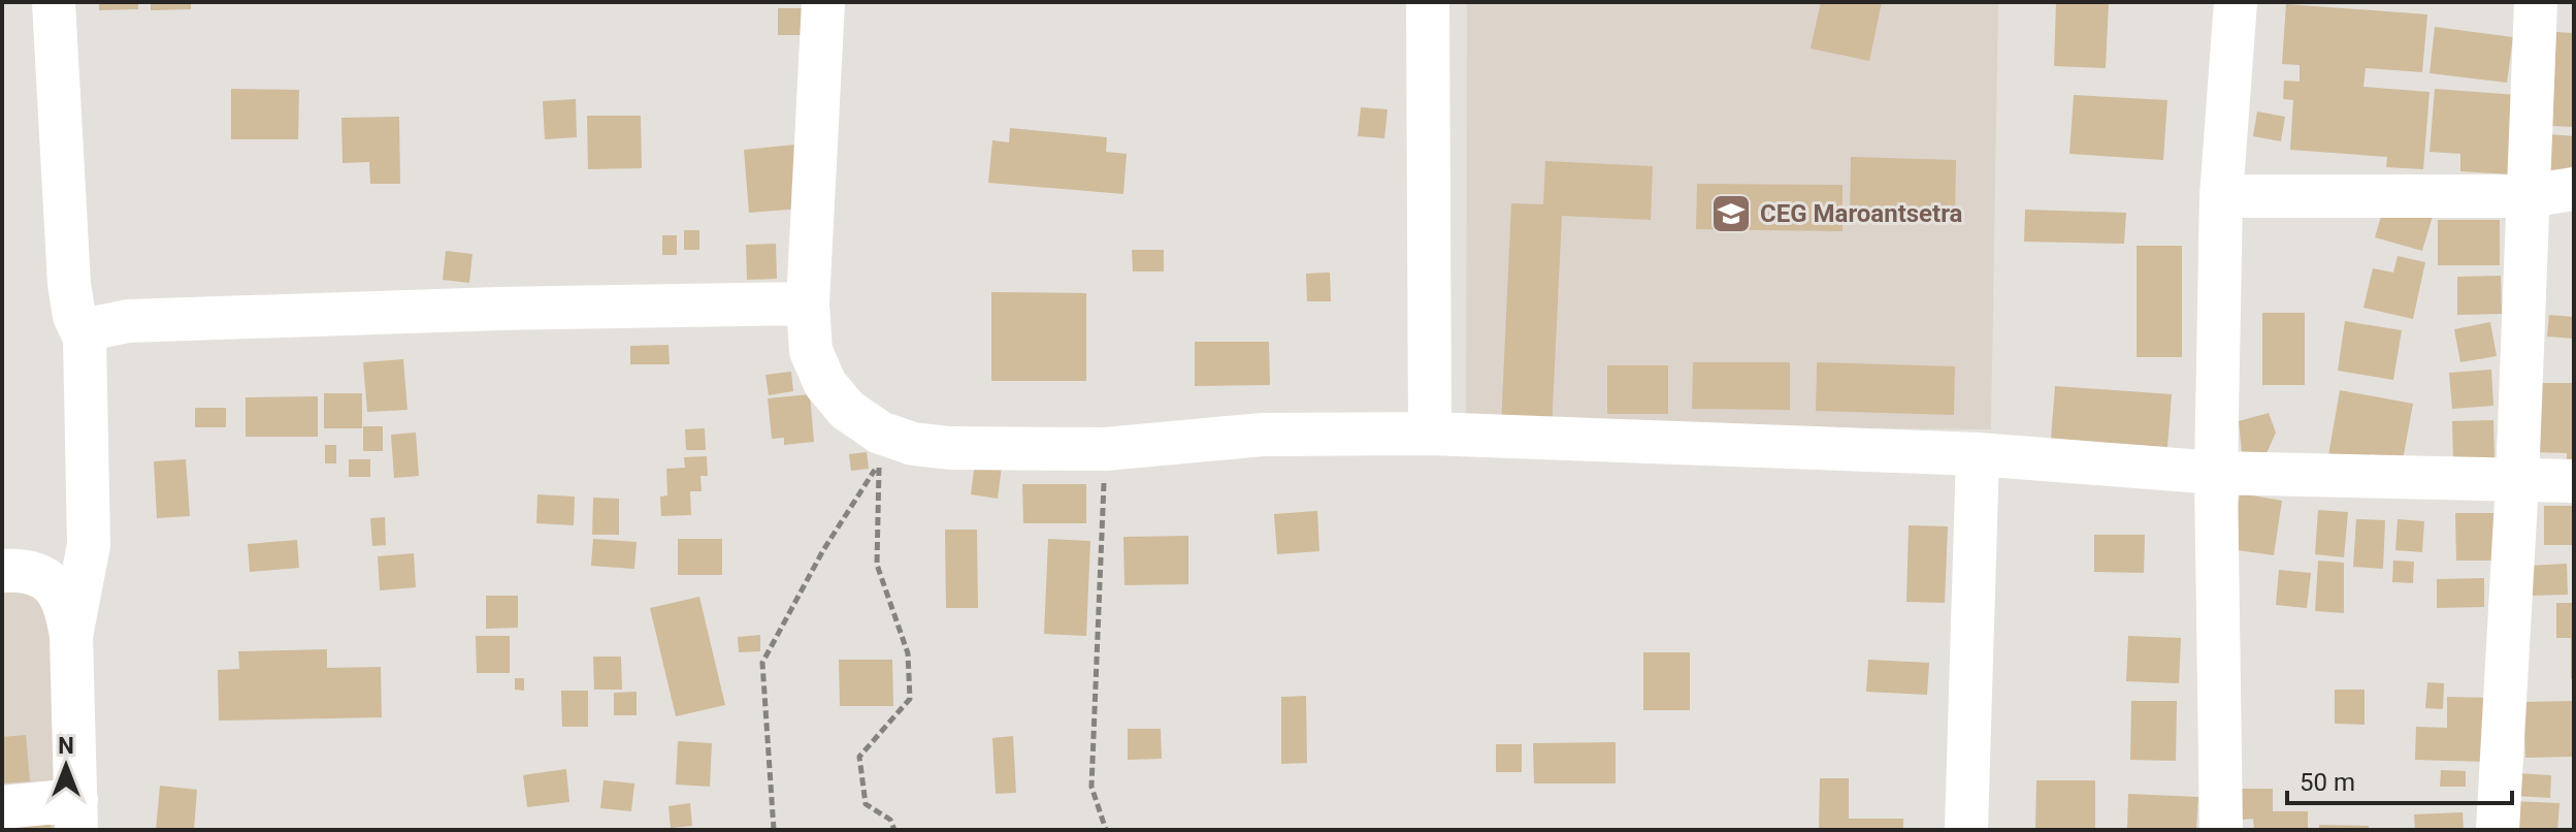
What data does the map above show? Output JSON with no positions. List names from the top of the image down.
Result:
{
  "places": {
    "school or university": ["CEG Maroantsetra"]
  },
  "scale_bar": "50 m",
  "north": "top"
}
